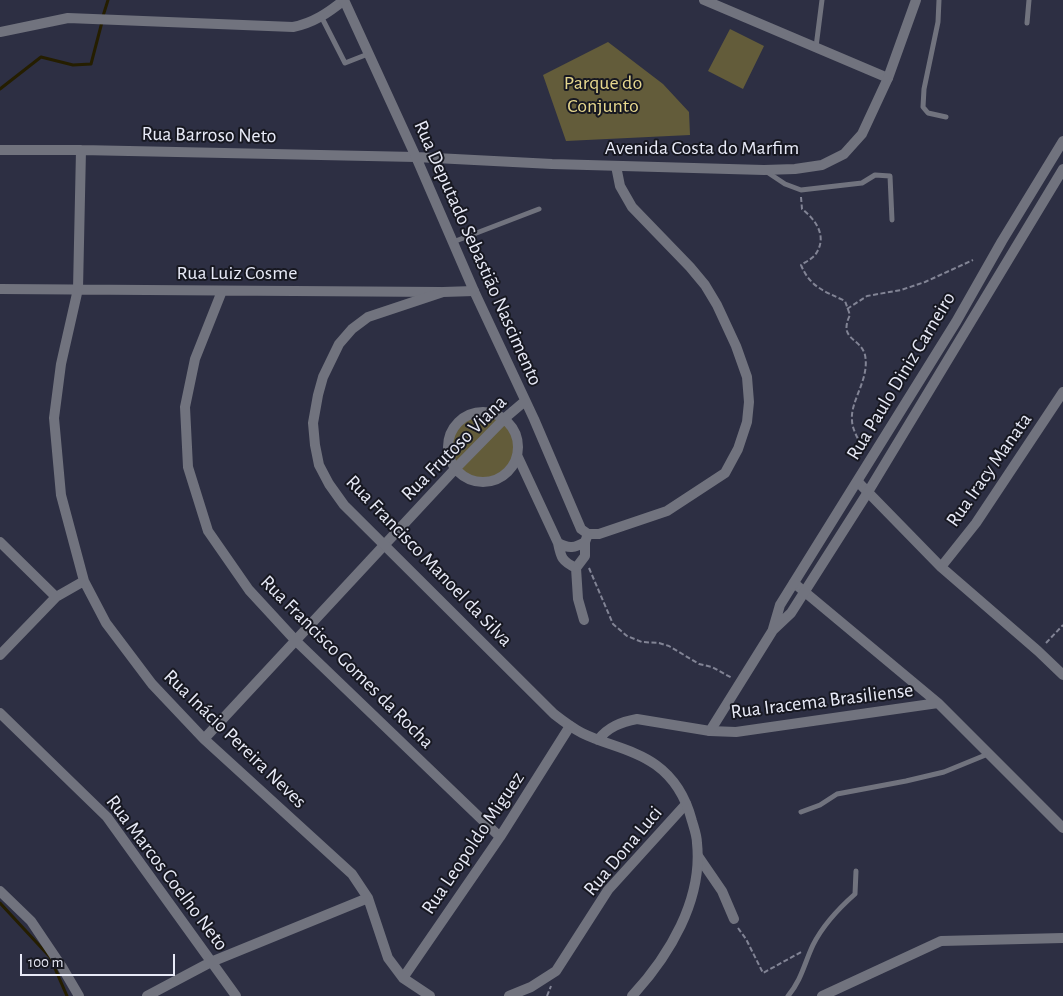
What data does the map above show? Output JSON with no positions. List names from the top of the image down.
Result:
{
  "streets": {
    "street": [
      "Rua Barroso Neto",
      "Avenida Costa do Marfim",
      "Rua Deputado Sebastião Nascimento",
      "Rua Luiz Cosme",
      "Rua Paulo Diniz Carneiro",
      "Rua Frutoso Viana",
      "Rua Iracy Manata",
      "Rua Francisco Manoel da Silva",
      "Rua Francisco Gomes da Rocha",
      "Rua Iracema Brasiliense",
      "Rua Inácio Pereira Neves",
      "Rua Leopoldo Miguez",
      "Rua Dona Luci",
      "Rua Marcos Coelho Neto"
    ]
  },
  "crossings": [
    ["Rua Barroso Neto", "Avenida Costa do Marfim"],
    ["Rua Barroso Neto", "Rua Deputado Sebastião Nascimento"],
    ["Rua Barroso Neto", "Rua Inácio Pereira Neves"],
    ["Avenida Costa do Marfim", "Rua Deputado Sebastião Nascimento"],
    ["Rua Deputado Sebastião Nascimento", "Rua Luiz Cosme"],
    ["Rua Deputado Sebastião Nascimento", "Rua Frutoso Viana"],
    ["Rua Luiz Cosme", "Rua Francisco Manoel da Silva"],
    ["Rua Luiz Cosme", "Rua Francisco Gomes da Rocha"],
    ["Rua Luiz Cosme", "Rua Inácio Pereira Neves"],
    ["Rua Paulo Diniz Carneiro", "Rua Iracema Brasiliense"],
    ["Rua Frutoso Viana", "Rua Francisco Manoel da Silva"],
    ["Rua Frutoso Viana", "Rua Francisco Gomes da Rocha"],
    ["Rua Frutoso Viana", "Rua Inácio Pereira Neves"],
    ["Rua Francisco Manoel da Silva", "Rua Iracema Brasiliense"],
    ["Rua Francisco Manoel da Silva", "Rua Leopoldo Miguez"],
    ["Rua Francisco Manoel da Silva", "Rua Dona Luci"],
    ["Rua Francisco Gomes da Rocha", "Rua Leopoldo Miguez"],
    ["Rua Inácio Pereira Neves", "Rua Leopoldo Miguez"]
  ],
  "parks": ["Parque do Conjunto"],
  "scale_bar": "100 m"
}
